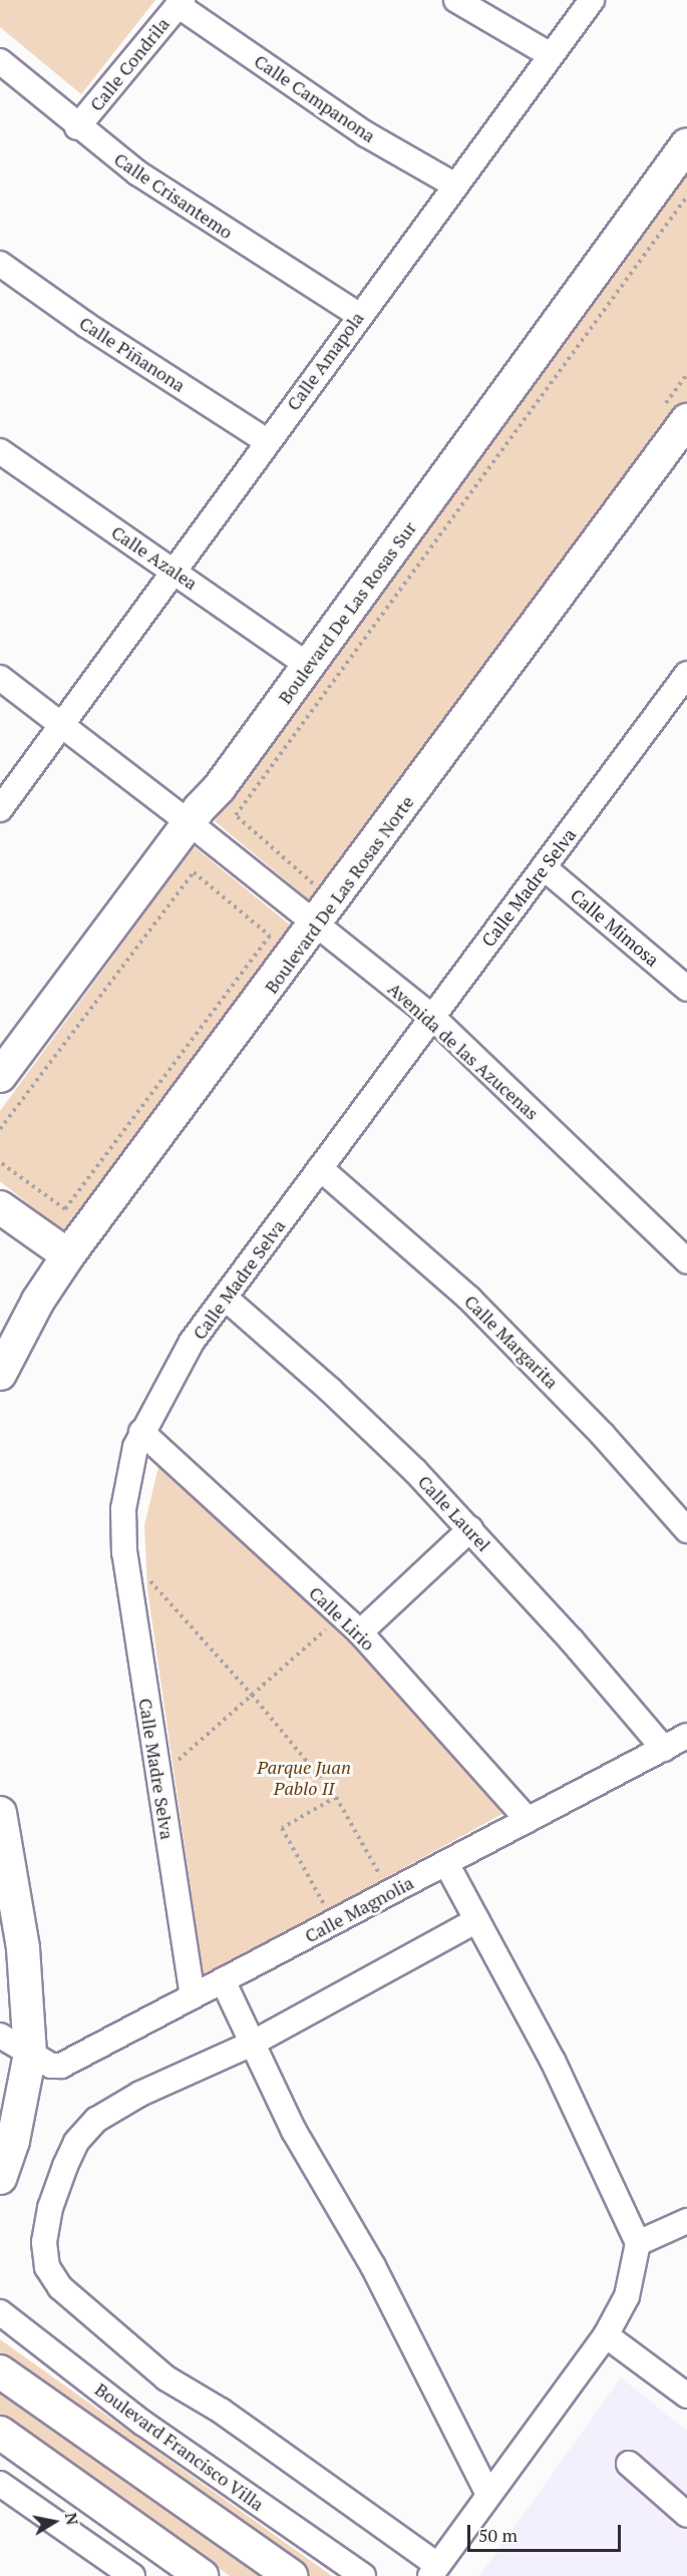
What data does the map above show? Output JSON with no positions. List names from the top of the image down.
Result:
{
  "streets": {
    "main road": ["Boulevard De Las Rosas Sur", "Boulevard De Las Rosas Norte"],
    "street": [
      "Calle Condrila",
      "Calle Campanona",
      "Calle Crisantemo",
      "Calle Piñanona",
      "Calle Amapola",
      "Calle Azalea",
      "Calle Madre Selva",
      "Calle Mimosa",
      "Avenida de las Azucenas",
      "Calle Margarita",
      "Calle Laurel",
      "Calle Lirio",
      "Calle Magnolia",
      "Boulevard Francisco Villa"
    ]
  },
  "crossings": [
    ["Calle Condrila", "Calle Campanona"],
    ["Calle Condrila", "Calle Crisantemo"],
    ["Calle Campanona", "Calle Amapola"],
    ["Calle Crisantemo", "Calle Amapola"],
    ["Calle Piñanona", "Calle Amapola"],
    ["Calle Amapola", "Calle Azalea"],
    ["Calle Amapola", "Avenida de las Azucenas"],
    ["Calle Azalea", "Boulevard De Las Rosas Sur"],
    ["Boulevard De Las Rosas Sur", "Avenida de las Azucenas"],
    ["Calle Madre Selva", "Calle Mimosa"],
    ["Calle Madre Selva", "Avenida de las Azucenas"],
    ["Calle Madre Selva", "Calle Margarita"],
    ["Calle Madre Selva", "Calle Laurel"],
    ["Calle Madre Selva", "Calle Lirio"],
    ["Calle Madre Selva", "Calle Magnolia"],
    ["Boulevard De Las Rosas Norte", "Avenida de las Azucenas"],
    ["Calle Laurel", "Calle Magnolia"],
    ["Calle Lirio", "Calle Magnolia"]
  ],
  "parks": ["Parque Juan Pablo II"],
  "scale_bar": "50 m",
  "north": "right"
}
